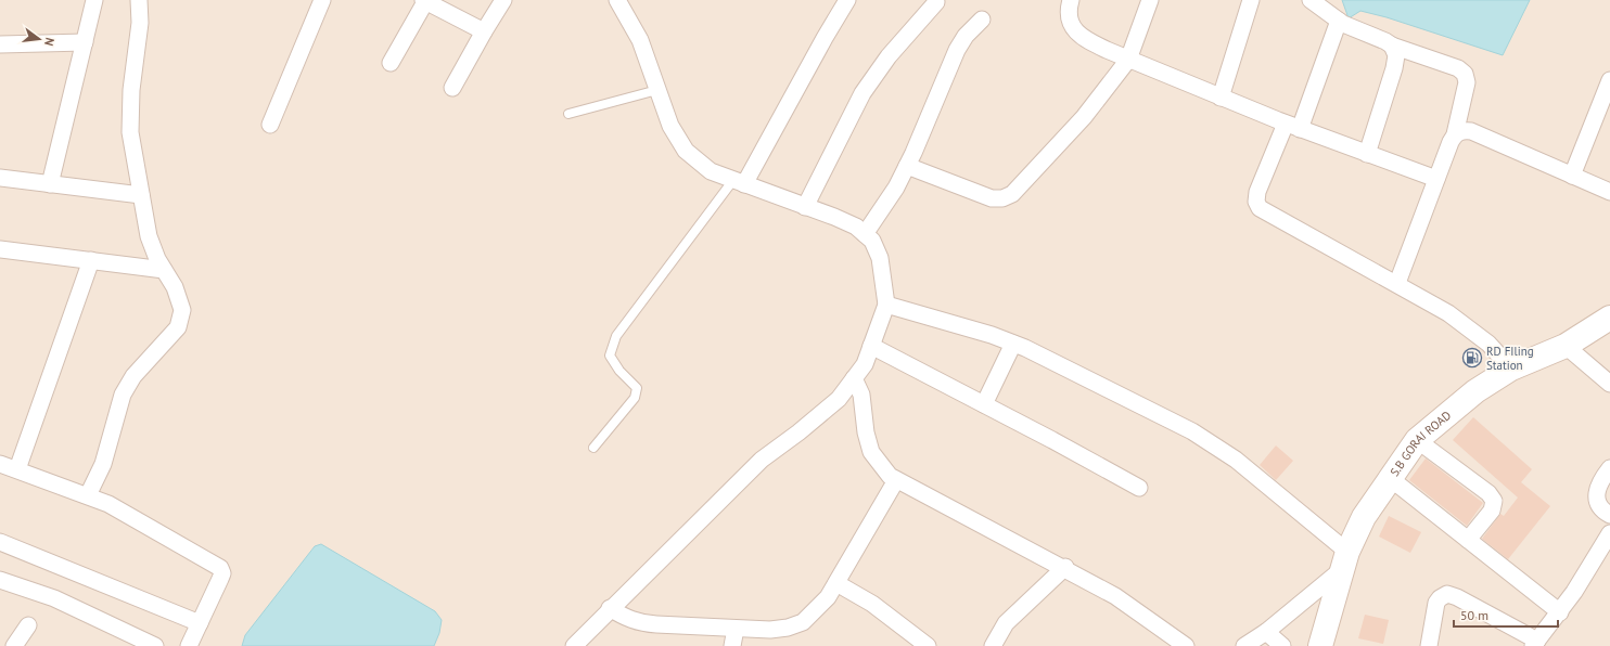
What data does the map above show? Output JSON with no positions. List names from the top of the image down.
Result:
{
  "streets": {
    "street": ["S.B GORAI ROAD"]
  },
  "places": {
    "fuel station": ["RD FIling Station"]
  },
  "scale_bar": "50 m",
  "north": "right"
}
